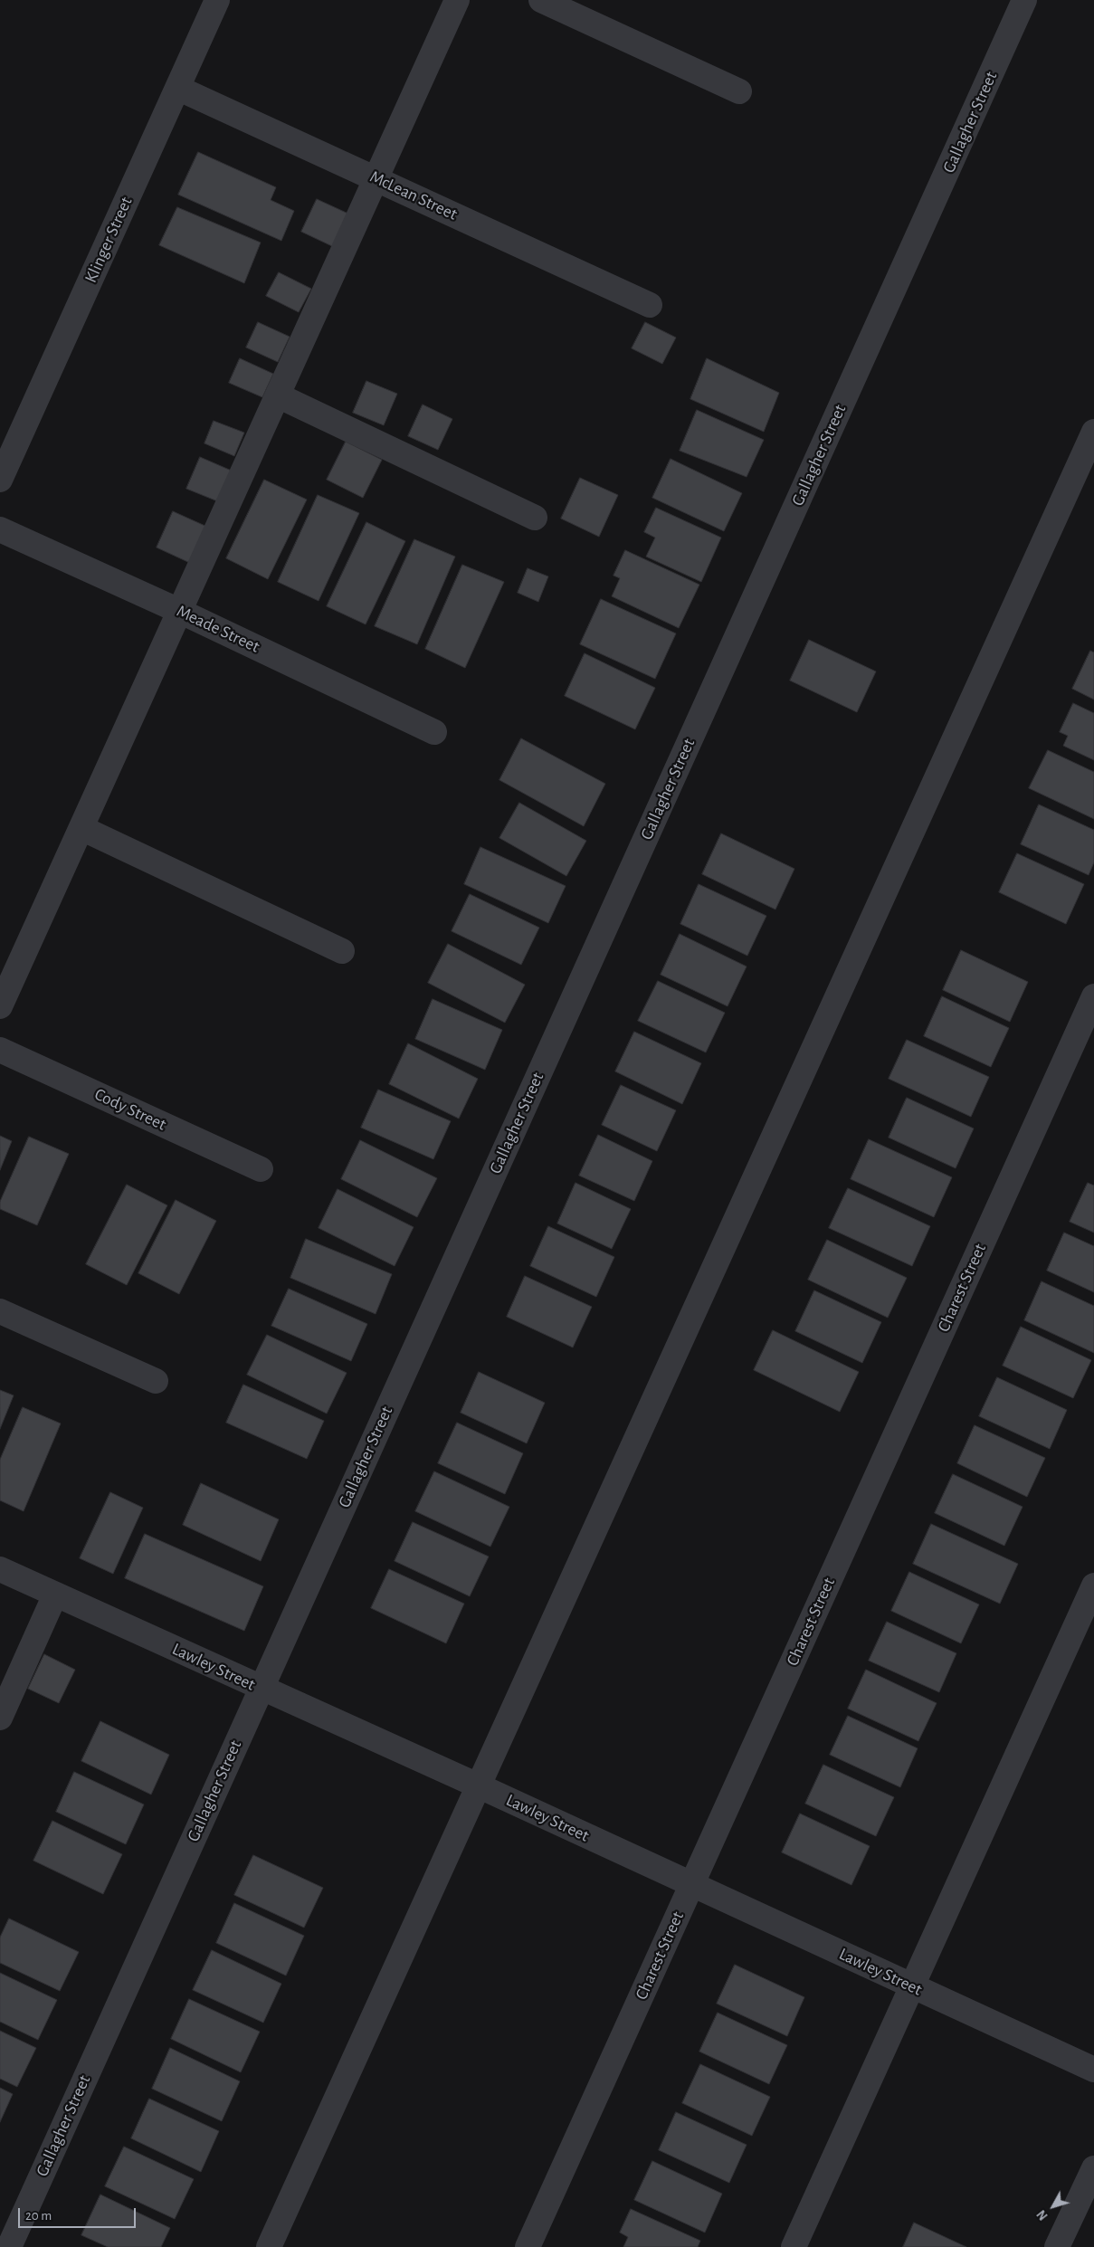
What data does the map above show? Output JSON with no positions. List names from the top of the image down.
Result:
{
  "streets": {
    "street": [
      "Gallagher Street",
      "McLean Street",
      "Klinger Street",
      "Meade Street",
      "Cody Street",
      "Charest Street",
      "Lawley Street"
    ]
  },
  "crossings": [
    ["Gallagher Street", "Lawley Street"],
    ["McLean Street", "Klinger Street"],
    ["Charest Street", "Lawley Street"]
  ],
  "scale_bar": "20 m",
  "north": "bottom left"
}
